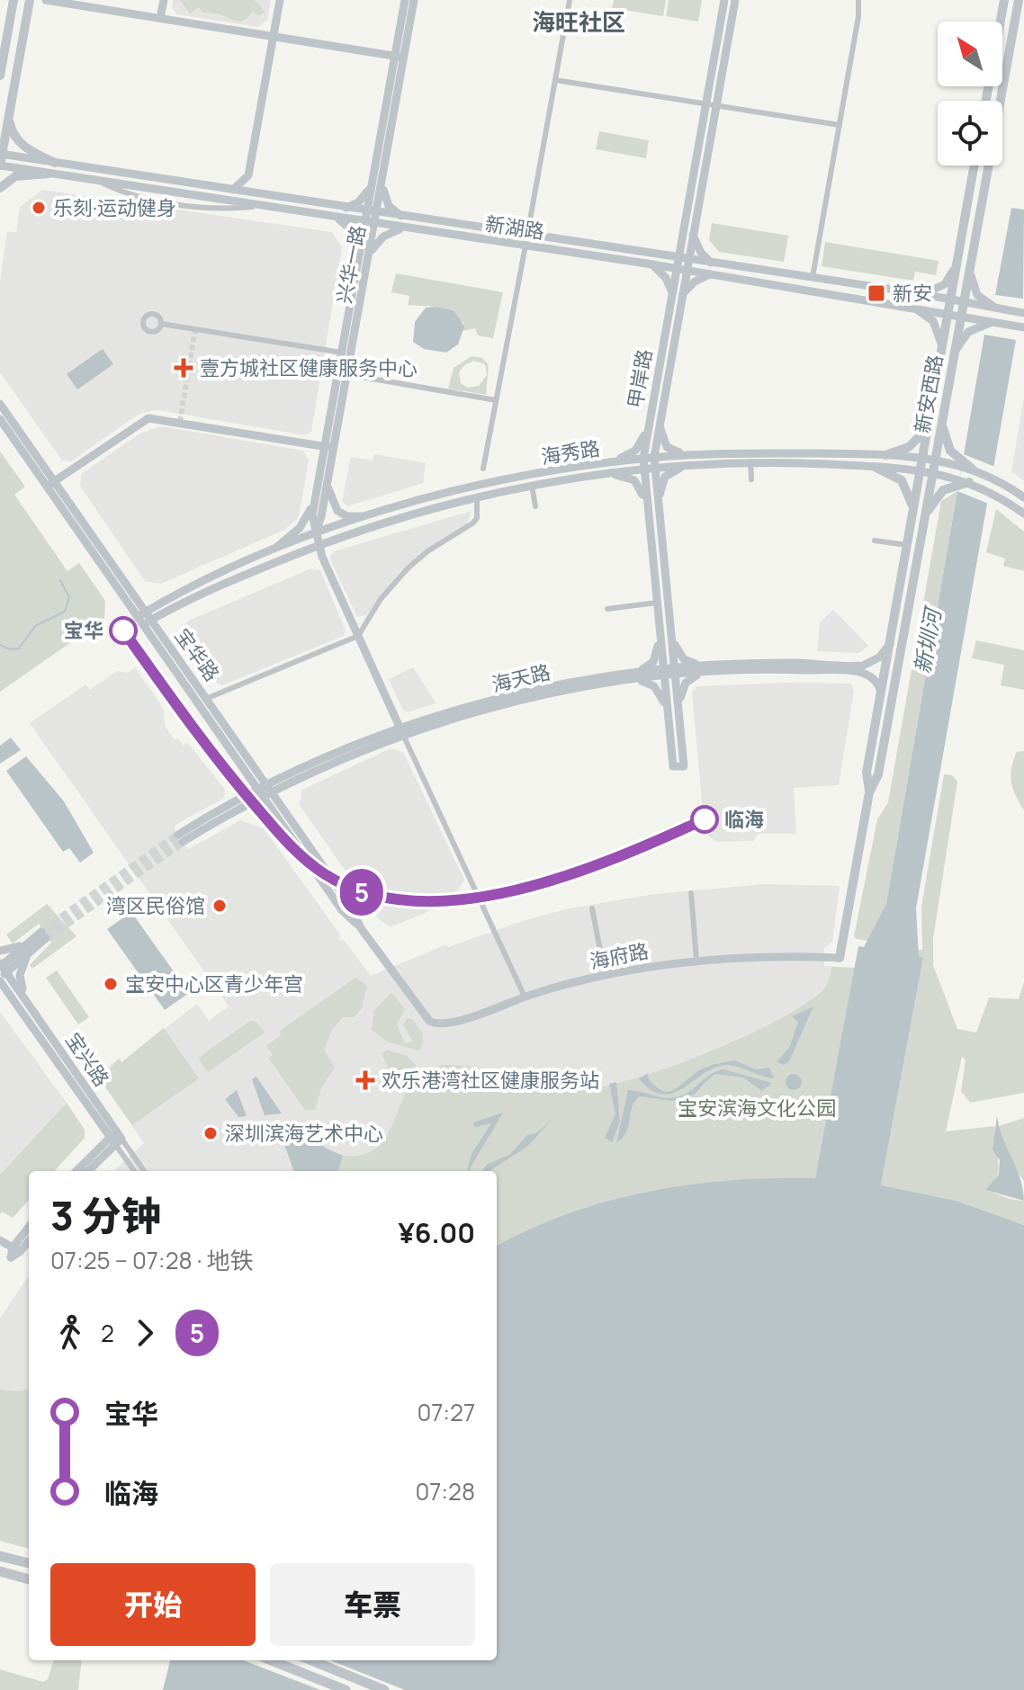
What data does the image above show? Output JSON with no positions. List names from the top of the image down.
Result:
{
  "streets": {
    "main road": [
      "新湖路",
      "兴华一路",
      "甲岸路",
      "新安西路",
      "海秀路",
      "宝华路",
      "海天路",
      "海府路",
      "宝兴路"
    ]
  },
  "crossings": [
    ["新湖路", "兴华一路"],
    ["新湖路", "甲岸路"],
    ["新湖路", "新安西路"],
    ["兴华一路", "海秀路"],
    ["兴华一路", "海天路"],
    ["甲岸路", "海秀路"],
    ["甲岸路", "海天路"],
    ["新安西路", "海秀路"],
    ["新安西路", "海天路"],
    ["新安西路", "海府路"],
    ["海秀路", "宝华路"],
    ["宝华路", "海天路"],
    ["宝华路", "海府路"]
  ],
  "districts": ["海旺社区"],
  "water": ["新圳河"],
  "parks": ["宝安滨海文化公园"],
  "places": {
    "other": [
      "乐刻·运动健身",
      "宝华",
      "临海",
      "湾区民俗馆",
      "宝安中心区青少年宫",
      "深圳滨海艺术中心"
    ],
    "transit": ["新安"],
    "health": ["壹方城社区健康服务中心", "欢乐港湾社区健康服务站"]
  },
  "lines": ["metro line 5"],
  "north": "top left",
  "page": {
    "on_map": "5",
    "heading": ["3 分钟", "07:25 – 07:28 · 地铁", "¥6.00"],
    "legs": ["2", "5"],
    "list": [
      {
        "name": "宝华",
        "value": "07:27"
      },
      {
        "name": "临海",
        "value": "07:28"
      }
    ],
    "buttons": ["开始", "车票"]
  }
}
